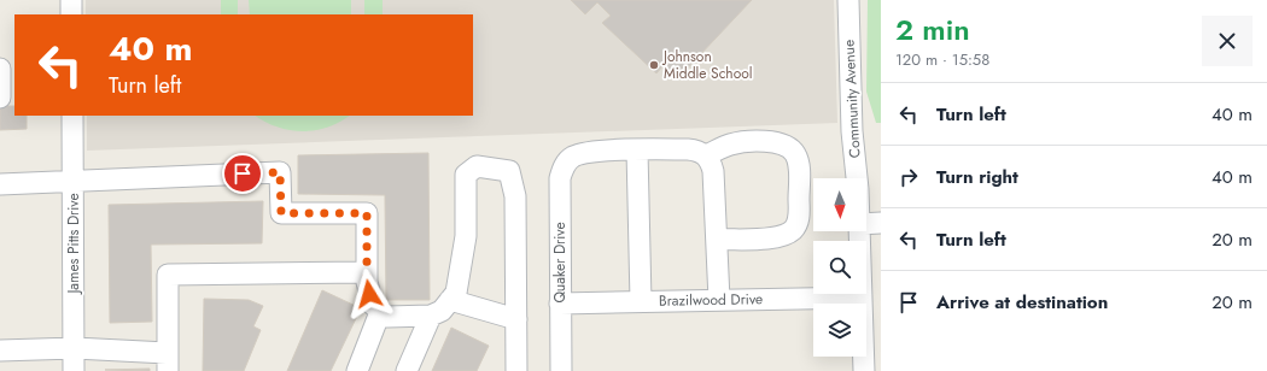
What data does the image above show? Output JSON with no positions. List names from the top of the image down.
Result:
{
  "streets": {
    "street": [
      "Community Avenue",
      "James Pitts Drive",
      "Quaker Drive",
      "Brazilwood Drive"
    ]
  },
  "crossings": [
    ["Community Avenue", "Brazilwood Drive"],
    ["Quaker Drive", "Brazilwood Drive"]
  ],
  "places": ["Johnson Middle School"],
  "north": "bottom",
  "page": {
    "heading": ["2 min", "120 m · 15:58"],
    "turn": ["40 m", "Turn left"],
    "list": [
      {
        "name": "Turn left",
        "value": "40 m"
      },
      {
        "name": "Turn right",
        "value": "40 m"
      },
      {
        "name": "Turn left",
        "value": "20 m"
      },
      {
        "name": "Arrive at destination",
        "value": "20 m"
      }
    ]
  }
}
